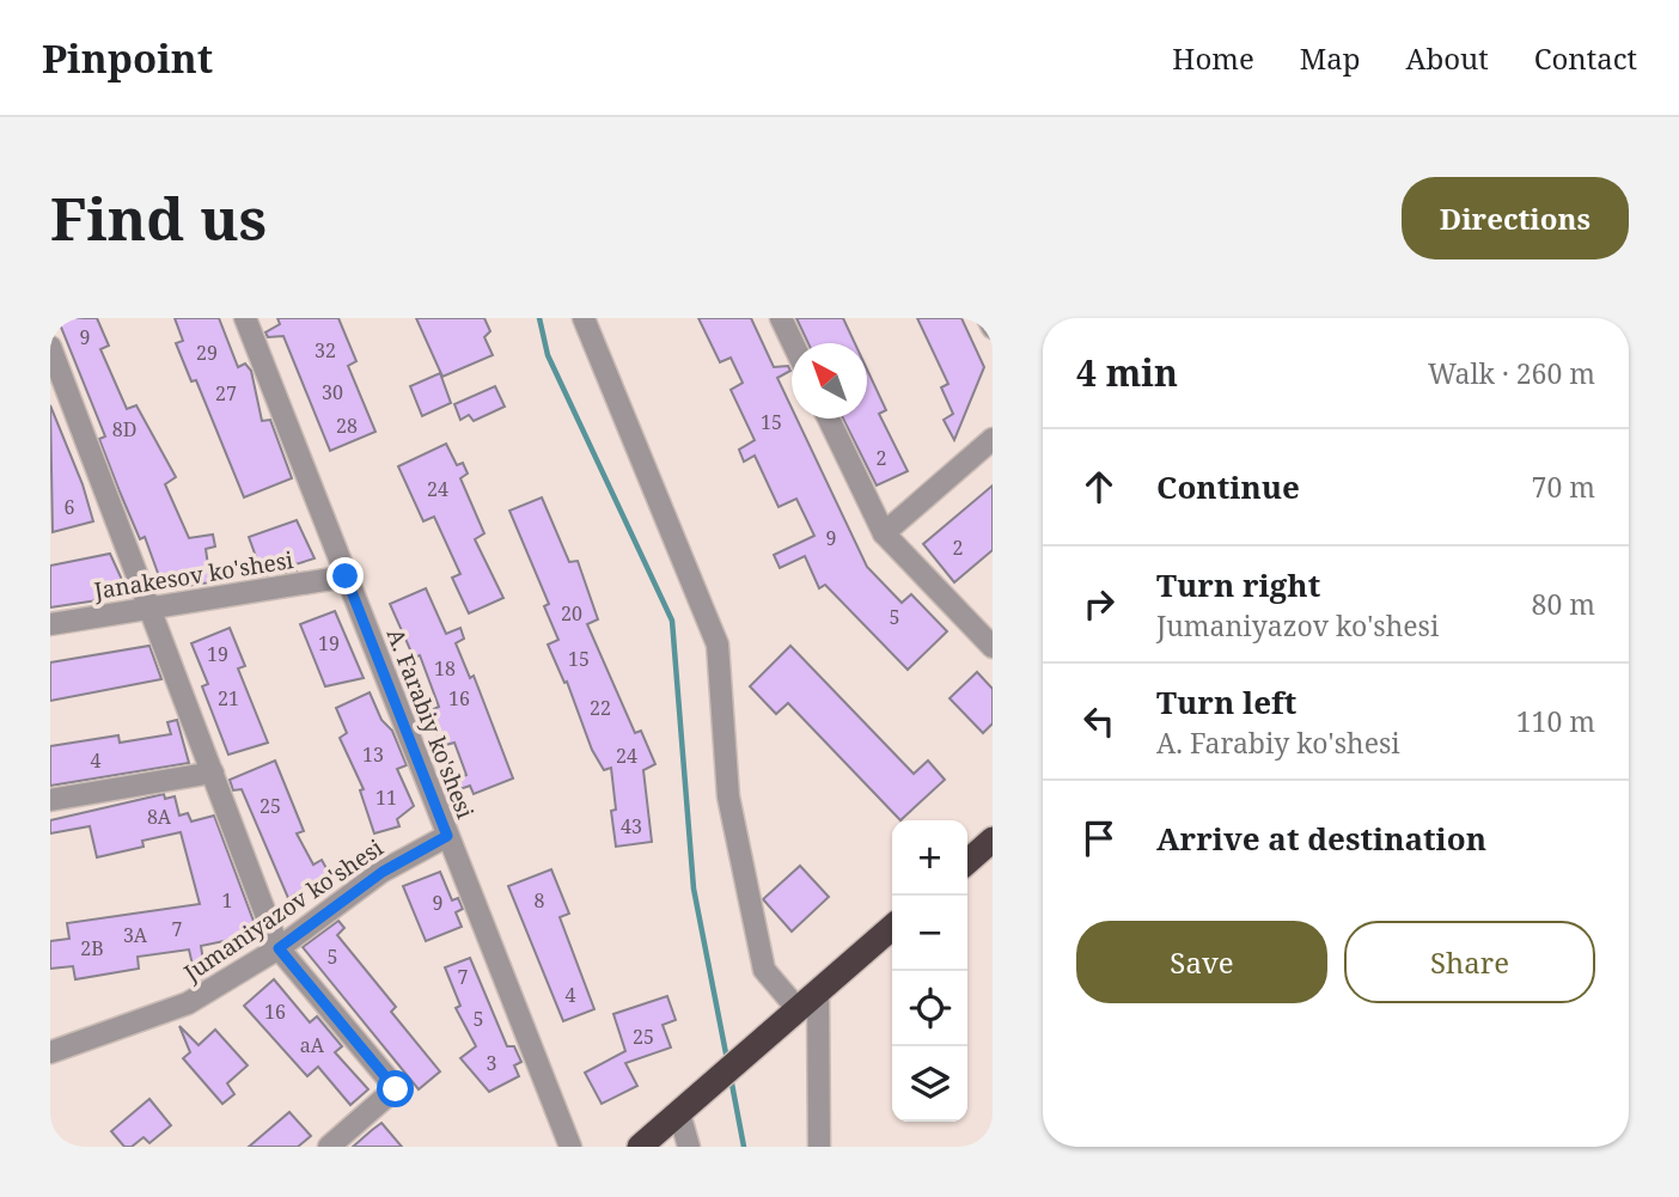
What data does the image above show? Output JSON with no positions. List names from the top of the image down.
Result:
{
  "streets": {
    "street": ["Janakesov ko'shesi", "A. Farabiy ko'shesi", "Jumaniyazov ko'shesi"]
  },
  "crossings": [
    ["Janakesov ko'shesi", "A. Farabiy ko'shesi"],
    ["A. Farabiy ko'shesi", "Jumaniyazov ko'shesi"]
  ],
  "house_numbers": [
    "9",
    "32",
    "29",
    "30",
    "27",
    "15",
    "28",
    "8D",
    "2",
    "24",
    "6",
    "9",
    "2",
    "20",
    "5",
    "19",
    "19",
    "15",
    "18",
    "21",
    "16",
    "22",
    "13",
    "24",
    "4",
    "11",
    "25",
    "8A",
    "43",
    "1",
    "8",
    "9",
    "7",
    "3A",
    "2B",
    "5",
    "7",
    "4",
    "16",
    "5",
    "25",
    "aA",
    "3"
  ],
  "north": "top left",
  "page": {
    "header": "Pinpoint",
    "nav": [
      "Home",
      "Map",
      "About",
      "Contact"
    ],
    "buttons": [
      "Directions",
      ["Save", "Share"]
    ],
    "title": "Find us",
    "heading": ["4 min", "Walk · 260 m"],
    "list": [
      ["Continue", "70 m"],
      ["Turn right", "Jumaniyazov ko'shesi", "80 m"],
      ["Turn left", "A. Farabiy ko'shesi", "110 m"],
      "Arrive at destination"
    ],
    "map_buttons": ["+", "−"]
  }
}
